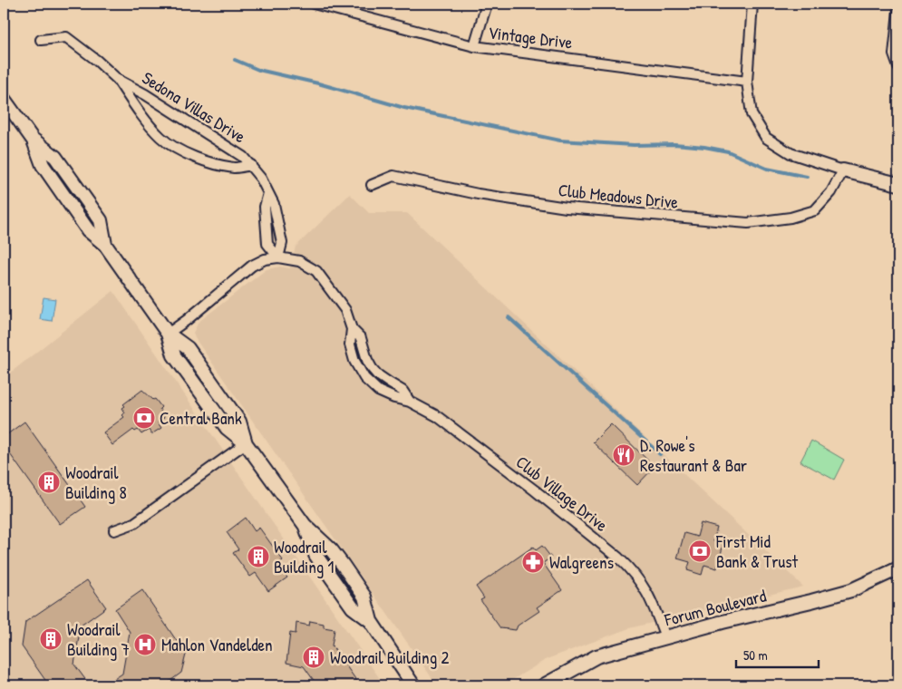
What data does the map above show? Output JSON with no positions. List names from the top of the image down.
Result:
{
  "streets": {
    "main road": ["Forum Boulevard"],
    "street": [
      "Vintage Drive",
      "Sedona Villas Drive",
      "Club Meadows Drive",
      "Club Village Drive"
    ]
  },
  "crossings": [
    ["Sedona Villas Drive", "Club Village Drive"],
    ["Club Village Drive", "Forum Boulevard"]
  ],
  "places": {
    "bank": ["Central Bank", "First Mid Bank & Trust"],
    "restaurant": ["D. Rowe's Restaurant & Bar"],
    "building": [
      "Woodrail Building 8",
      "Woodrail Building 1",
      "Woodrail Building 7",
      "Woodrail Building 2"
    ],
    "pharmacy": ["Walgreens"],
    "hospital": ["Mahlon Vandelden"]
  },
  "scale_bar": "50 m"
}
